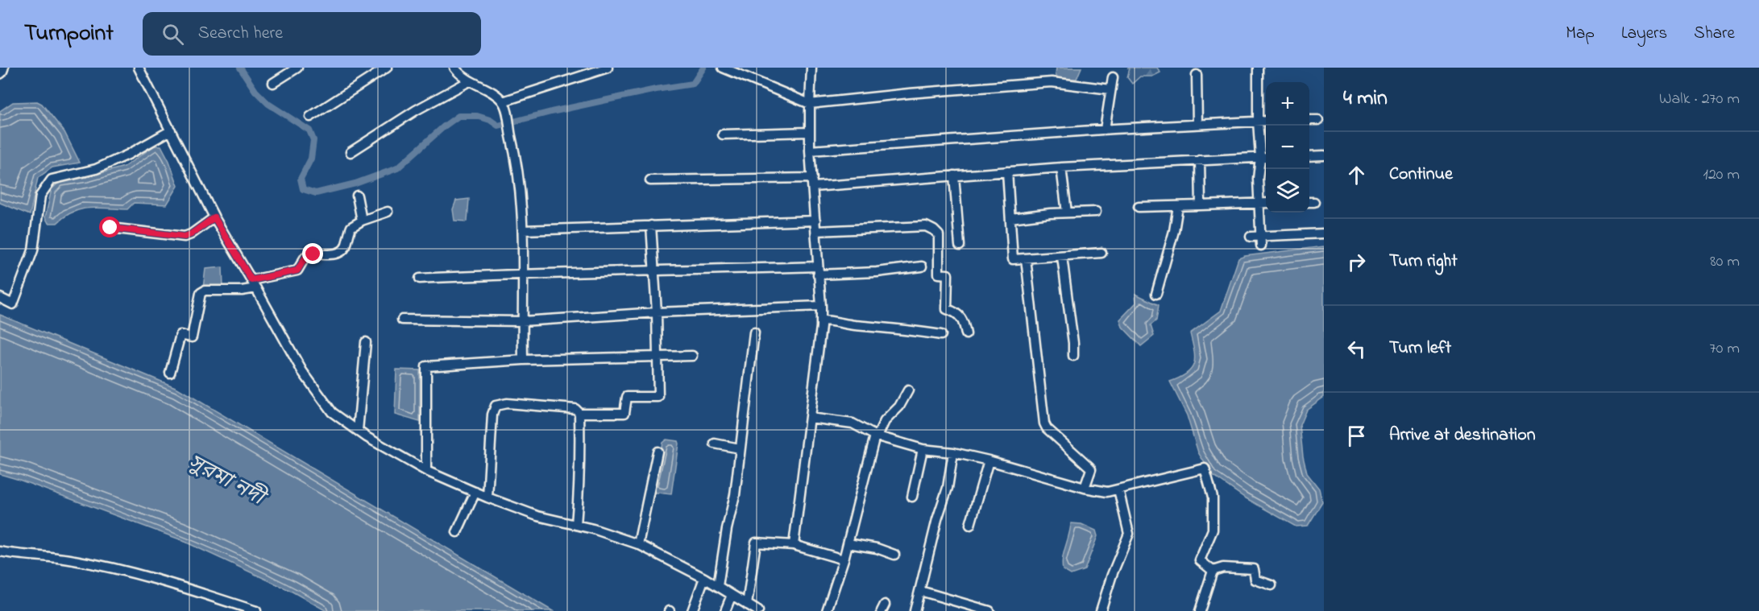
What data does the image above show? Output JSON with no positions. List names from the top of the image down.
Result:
{
  "water": ["সুরমা নদী"],
  "page": {
    "header": "Turnpoint",
    "search": "Search here",
    "nav": ["Map", "Layers", "Share"],
    "heading": ["4 min", "Walk · 270 m"],
    "map_buttons": ["+", "−"],
    "list": [
      ["Continue", "120 m"],
      ["Turn right", "80 m"],
      ["Turn left", "70 m"],
      "Arrive at destination"
    ]
  }
}
